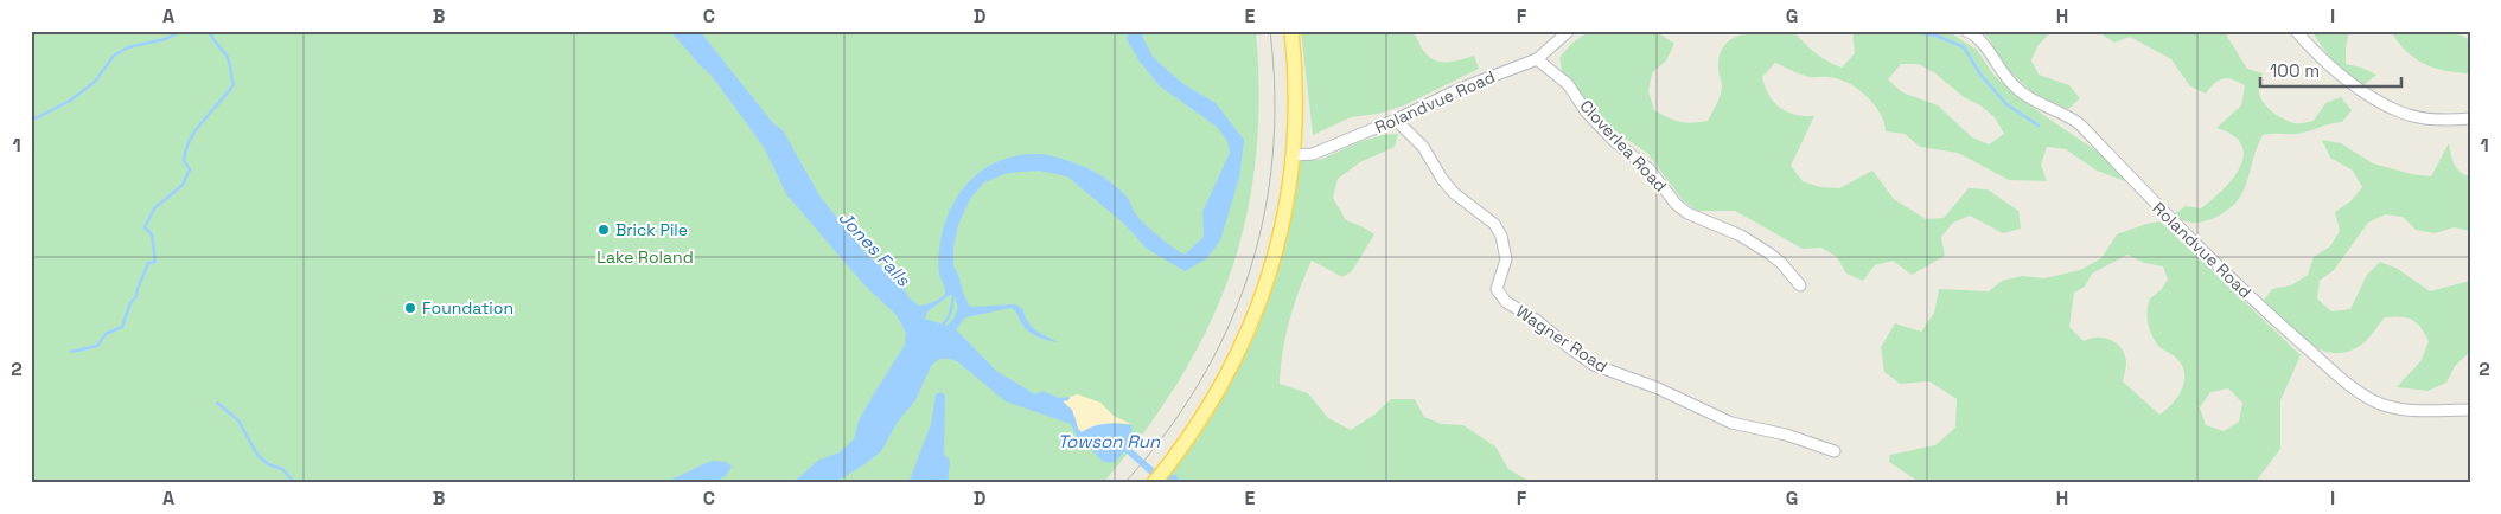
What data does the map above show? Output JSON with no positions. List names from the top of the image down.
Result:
{
  "streets": {
    "street": ["Rolandvue Road", "Cloverlea Road", "Wagner Road"]
  },
  "crossings": [
    ["Rolandvue Road", "Cloverlea Road"],
    ["Rolandvue Road", "Wagner Road"]
  ],
  "water": ["Jones Falls", "Towson Run"],
  "parks": ["Lake Roland"],
  "places": ["Brick Pile", "Foundation"],
  "scale_bar": "100 m",
  "grid": {
    "columns": [
      "A",
      "B",
      "C",
      "D",
      "E",
      "F",
      "G",
      "H",
      "I"
    ],
    "rows": ["1", "2"]
  }
}
